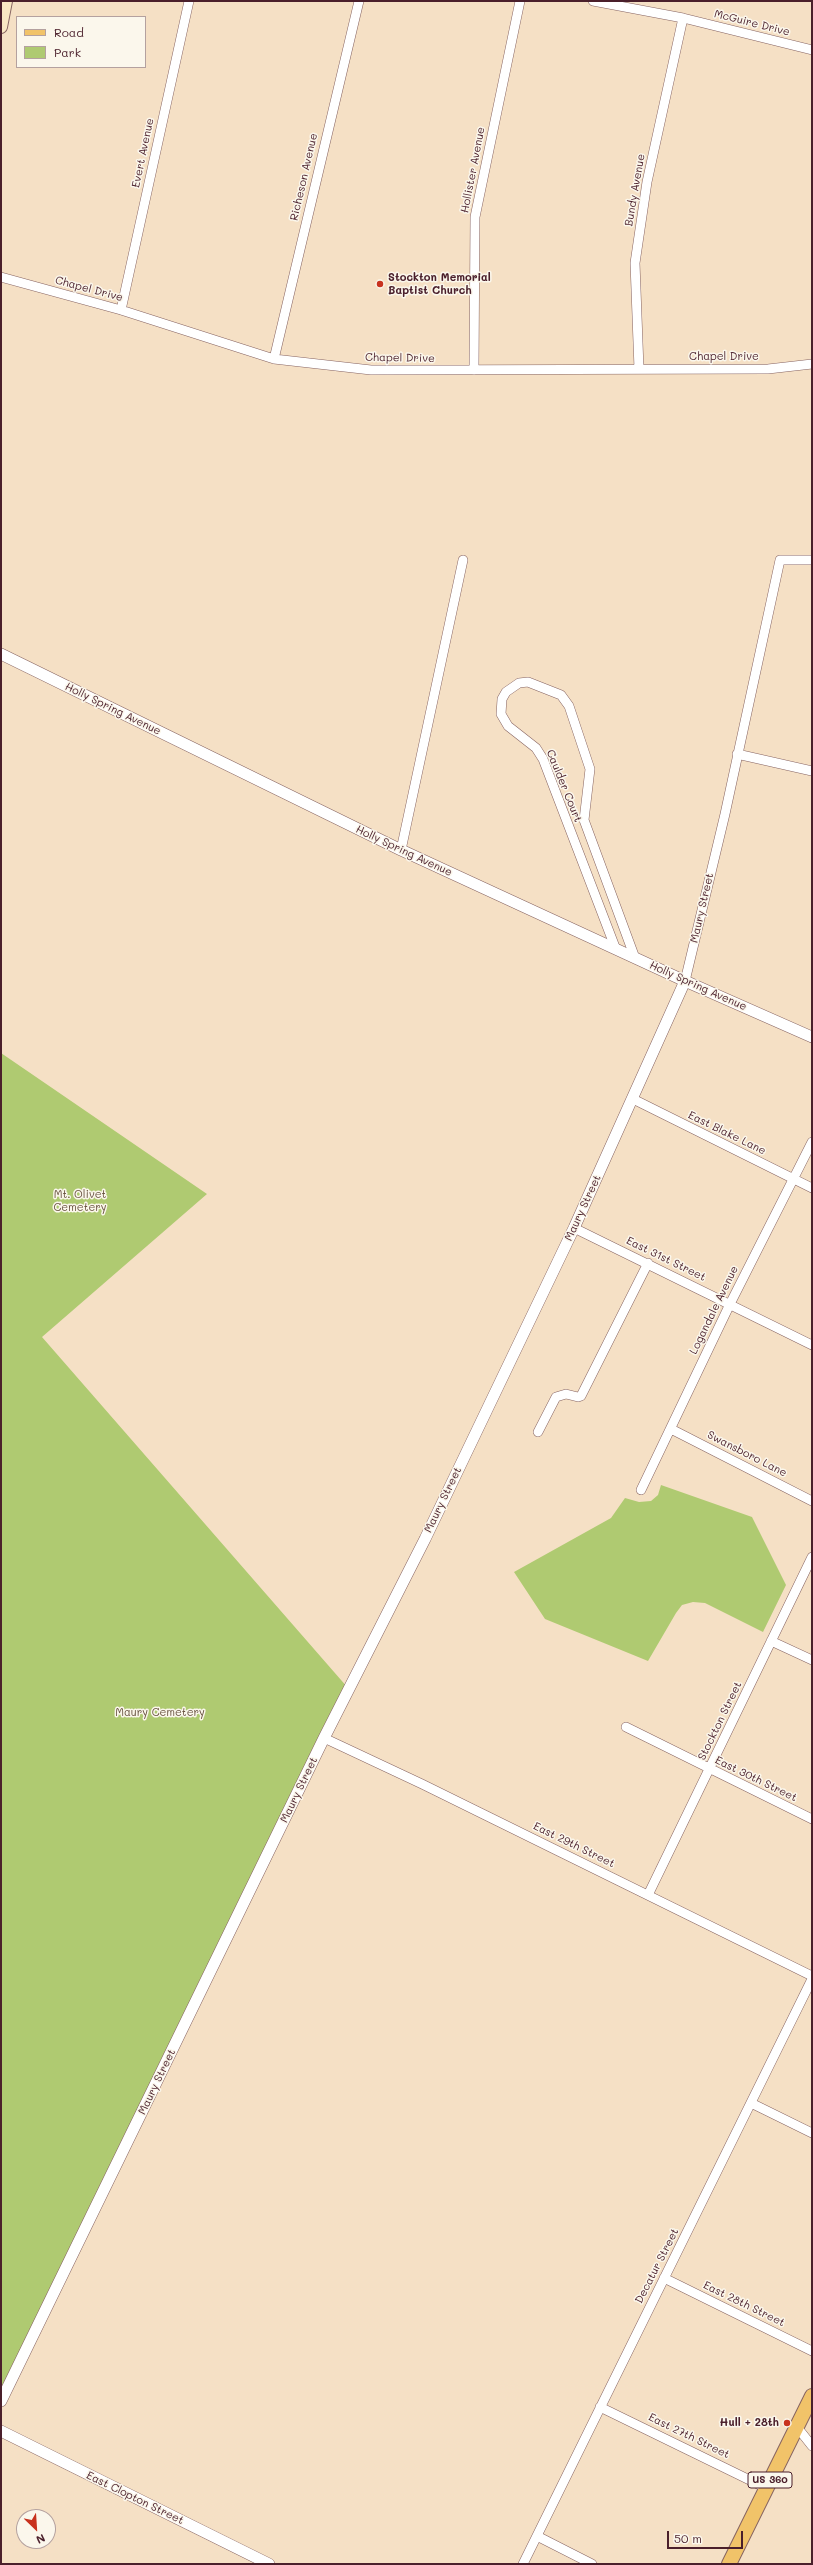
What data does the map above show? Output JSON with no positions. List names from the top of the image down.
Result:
{
  "streets": {
    "main road": ["US 360"],
    "street": [
      "McGuire Drive",
      "Evert Avenue",
      "Hollister Avenue",
      "Richeson Avenue",
      "Bundy Avenue",
      "Chapel Drive",
      "Holly Spring Avenue",
      "Caulder Court",
      "Maury Street",
      "East Blake Lane",
      "East 31st Street",
      "Logandale Avenue",
      "Swansboro Lane",
      "Stockton Street",
      "East 30th Street",
      "East 29th Street",
      "Decatur Street",
      "East 28th Street",
      "East 27th Street",
      "East Clopton Street"
    ]
  },
  "crossings": [
    ["McGuire Drive", "Bundy Avenue"],
    ["Evert Avenue", "Chapel Drive"],
    ["Hollister Avenue", "Chapel Drive"],
    ["Richeson Avenue", "Chapel Drive"],
    ["Bundy Avenue", "Chapel Drive"],
    ["Holly Spring Avenue", "Caulder Court"],
    ["Holly Spring Avenue", "Maury Street"],
    ["Maury Street", "East Blake Lane"],
    ["Maury Street", "East 31st Street"],
    ["Maury Street", "East 29th Street"],
    ["East Blake Lane", "Logandale Avenue"],
    ["East 31st Street", "Logandale Avenue"],
    ["Logandale Avenue", "Swansboro Lane"],
    ["Stockton Street", "East 30th Street"],
    ["Stockton Street", "East 29th Street"],
    ["East 29th Street", "Decatur Street"],
    ["Decatur Street", "East 28th Street"],
    ["Decatur Street", "East 27th Street"],
    ["East 27th Street", "US 360"]
  ],
  "parks": ["Mt. Olivet Cemetery", "Maury Cemetery"],
  "places": ["Stockton Memorial Baptist Church", "Hull + 28th"],
  "legend": ["Road", "Park"],
  "scale_bar": "50 m",
  "north": "bottom right"
}
